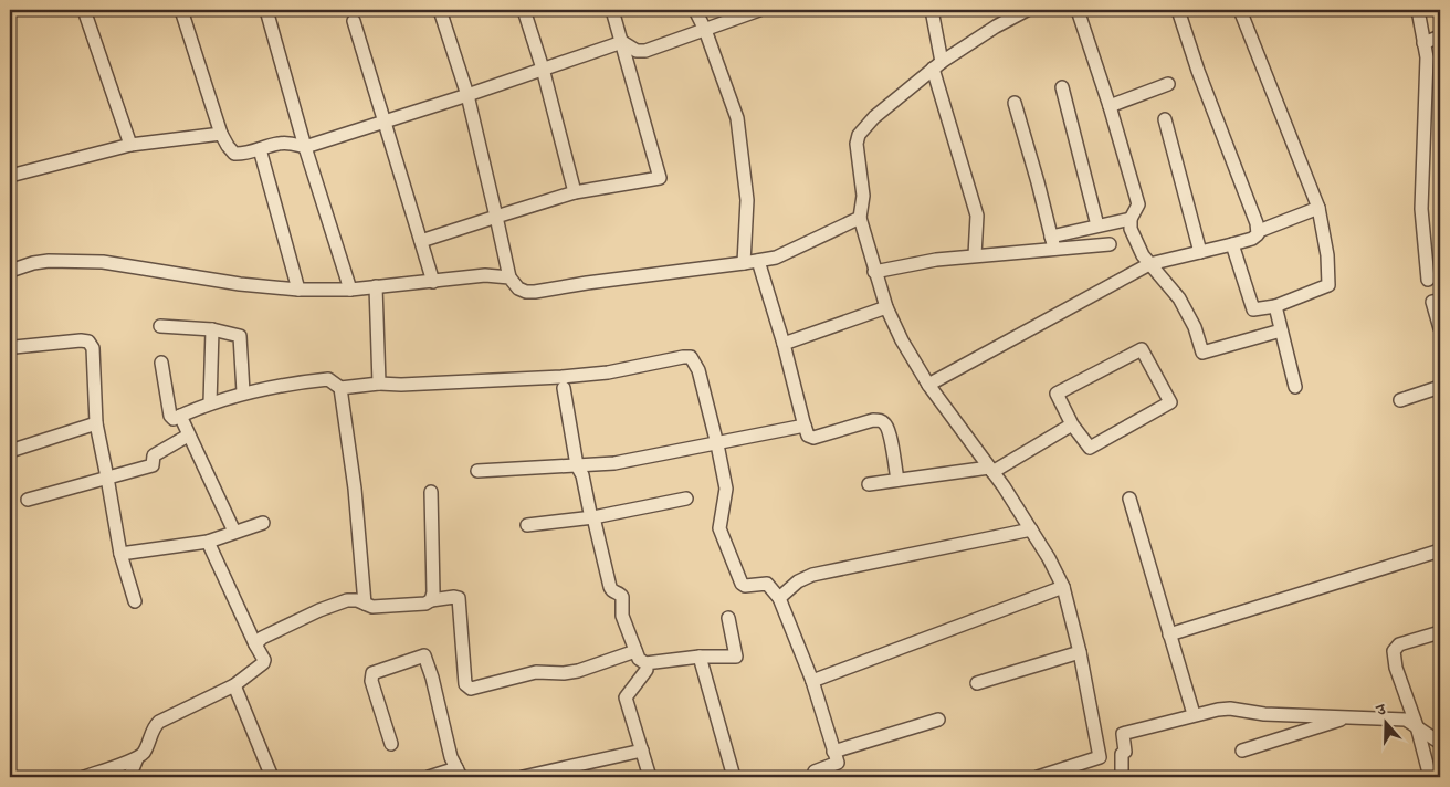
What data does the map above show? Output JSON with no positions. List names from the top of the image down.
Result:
{
  "north": "top"
}
